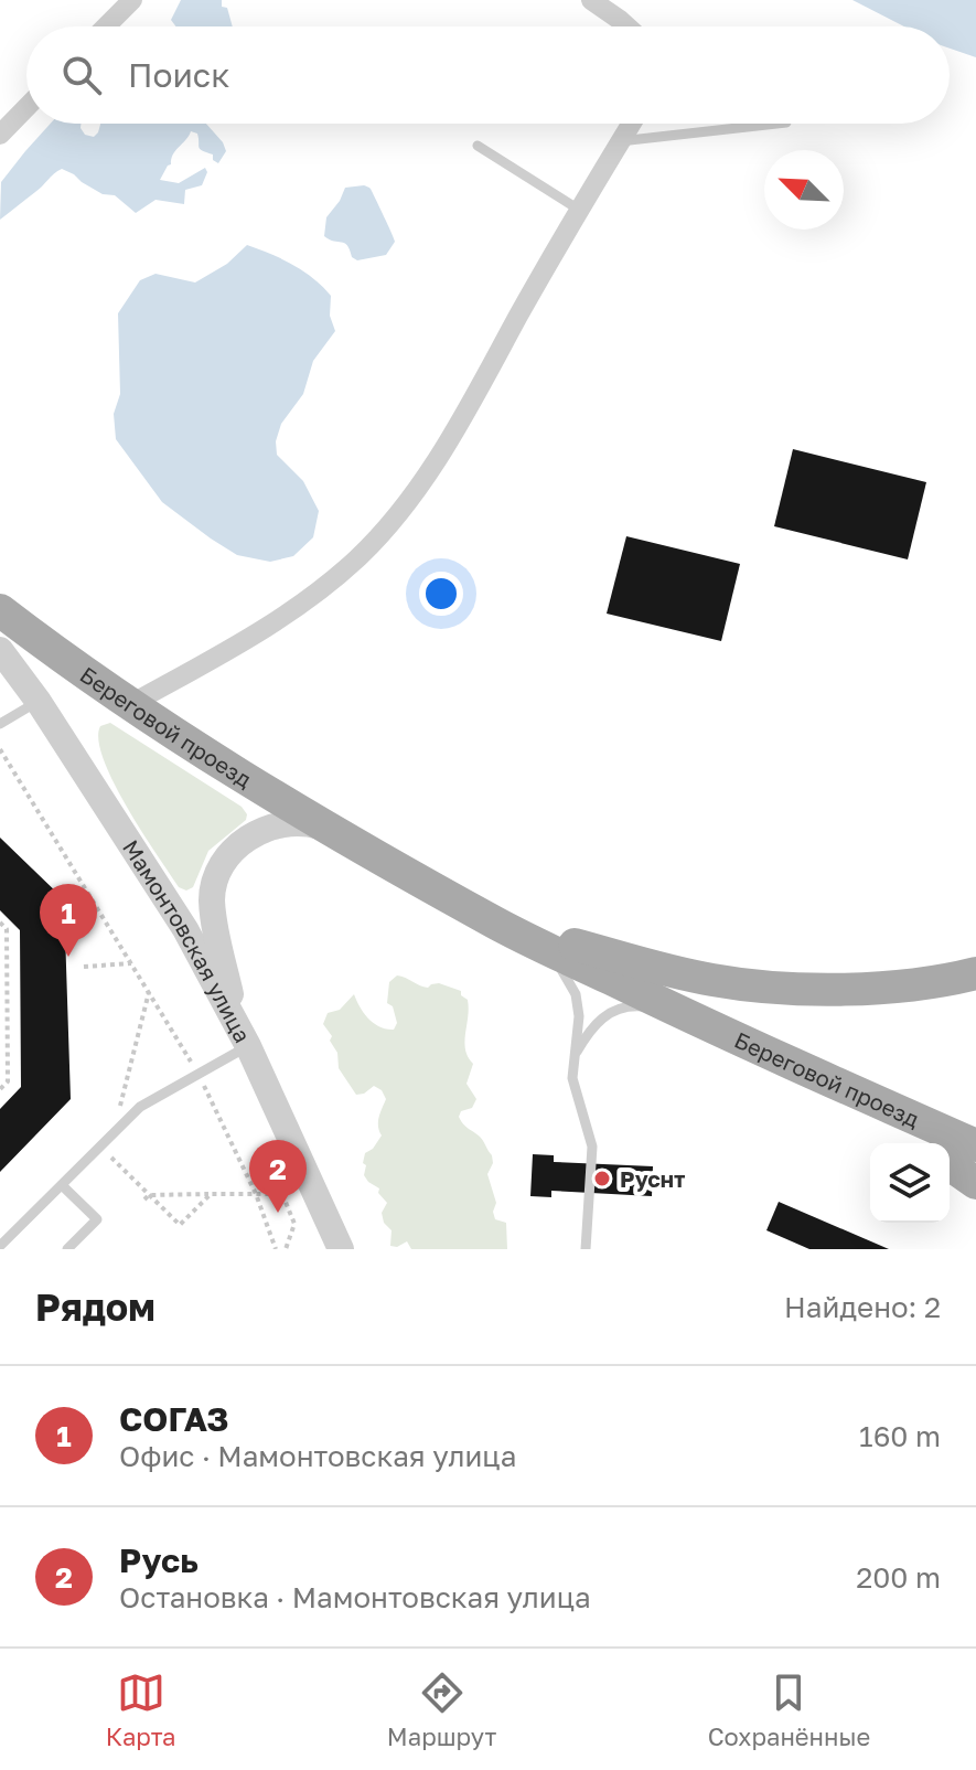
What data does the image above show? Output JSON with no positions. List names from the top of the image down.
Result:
{
  "streets": {
    "main road": ["Береговой проезд"],
    "street": ["Мамонтовская улица"]
  },
  "places": ["Руснт"],
  "north": "top left",
  "page": {
    "search": "Поиск",
    "pins": ["1", "2"],
    "heading": ["Рядом", "Найдено: 2"],
    "list": [
      {
        "mark": "1",
        "name": "СОГАЗ",
        "note": "Офис · Мамонтовская улица",
        "value": "160 m"
      },
      {
        "mark": "2",
        "name": "Русь",
        "note": "Остановка · Мамонтовская улица",
        "value": "200 m"
      }
    ],
    "nav": ["Карта", "Маршрут", "Сохранённые"]
  }
}
